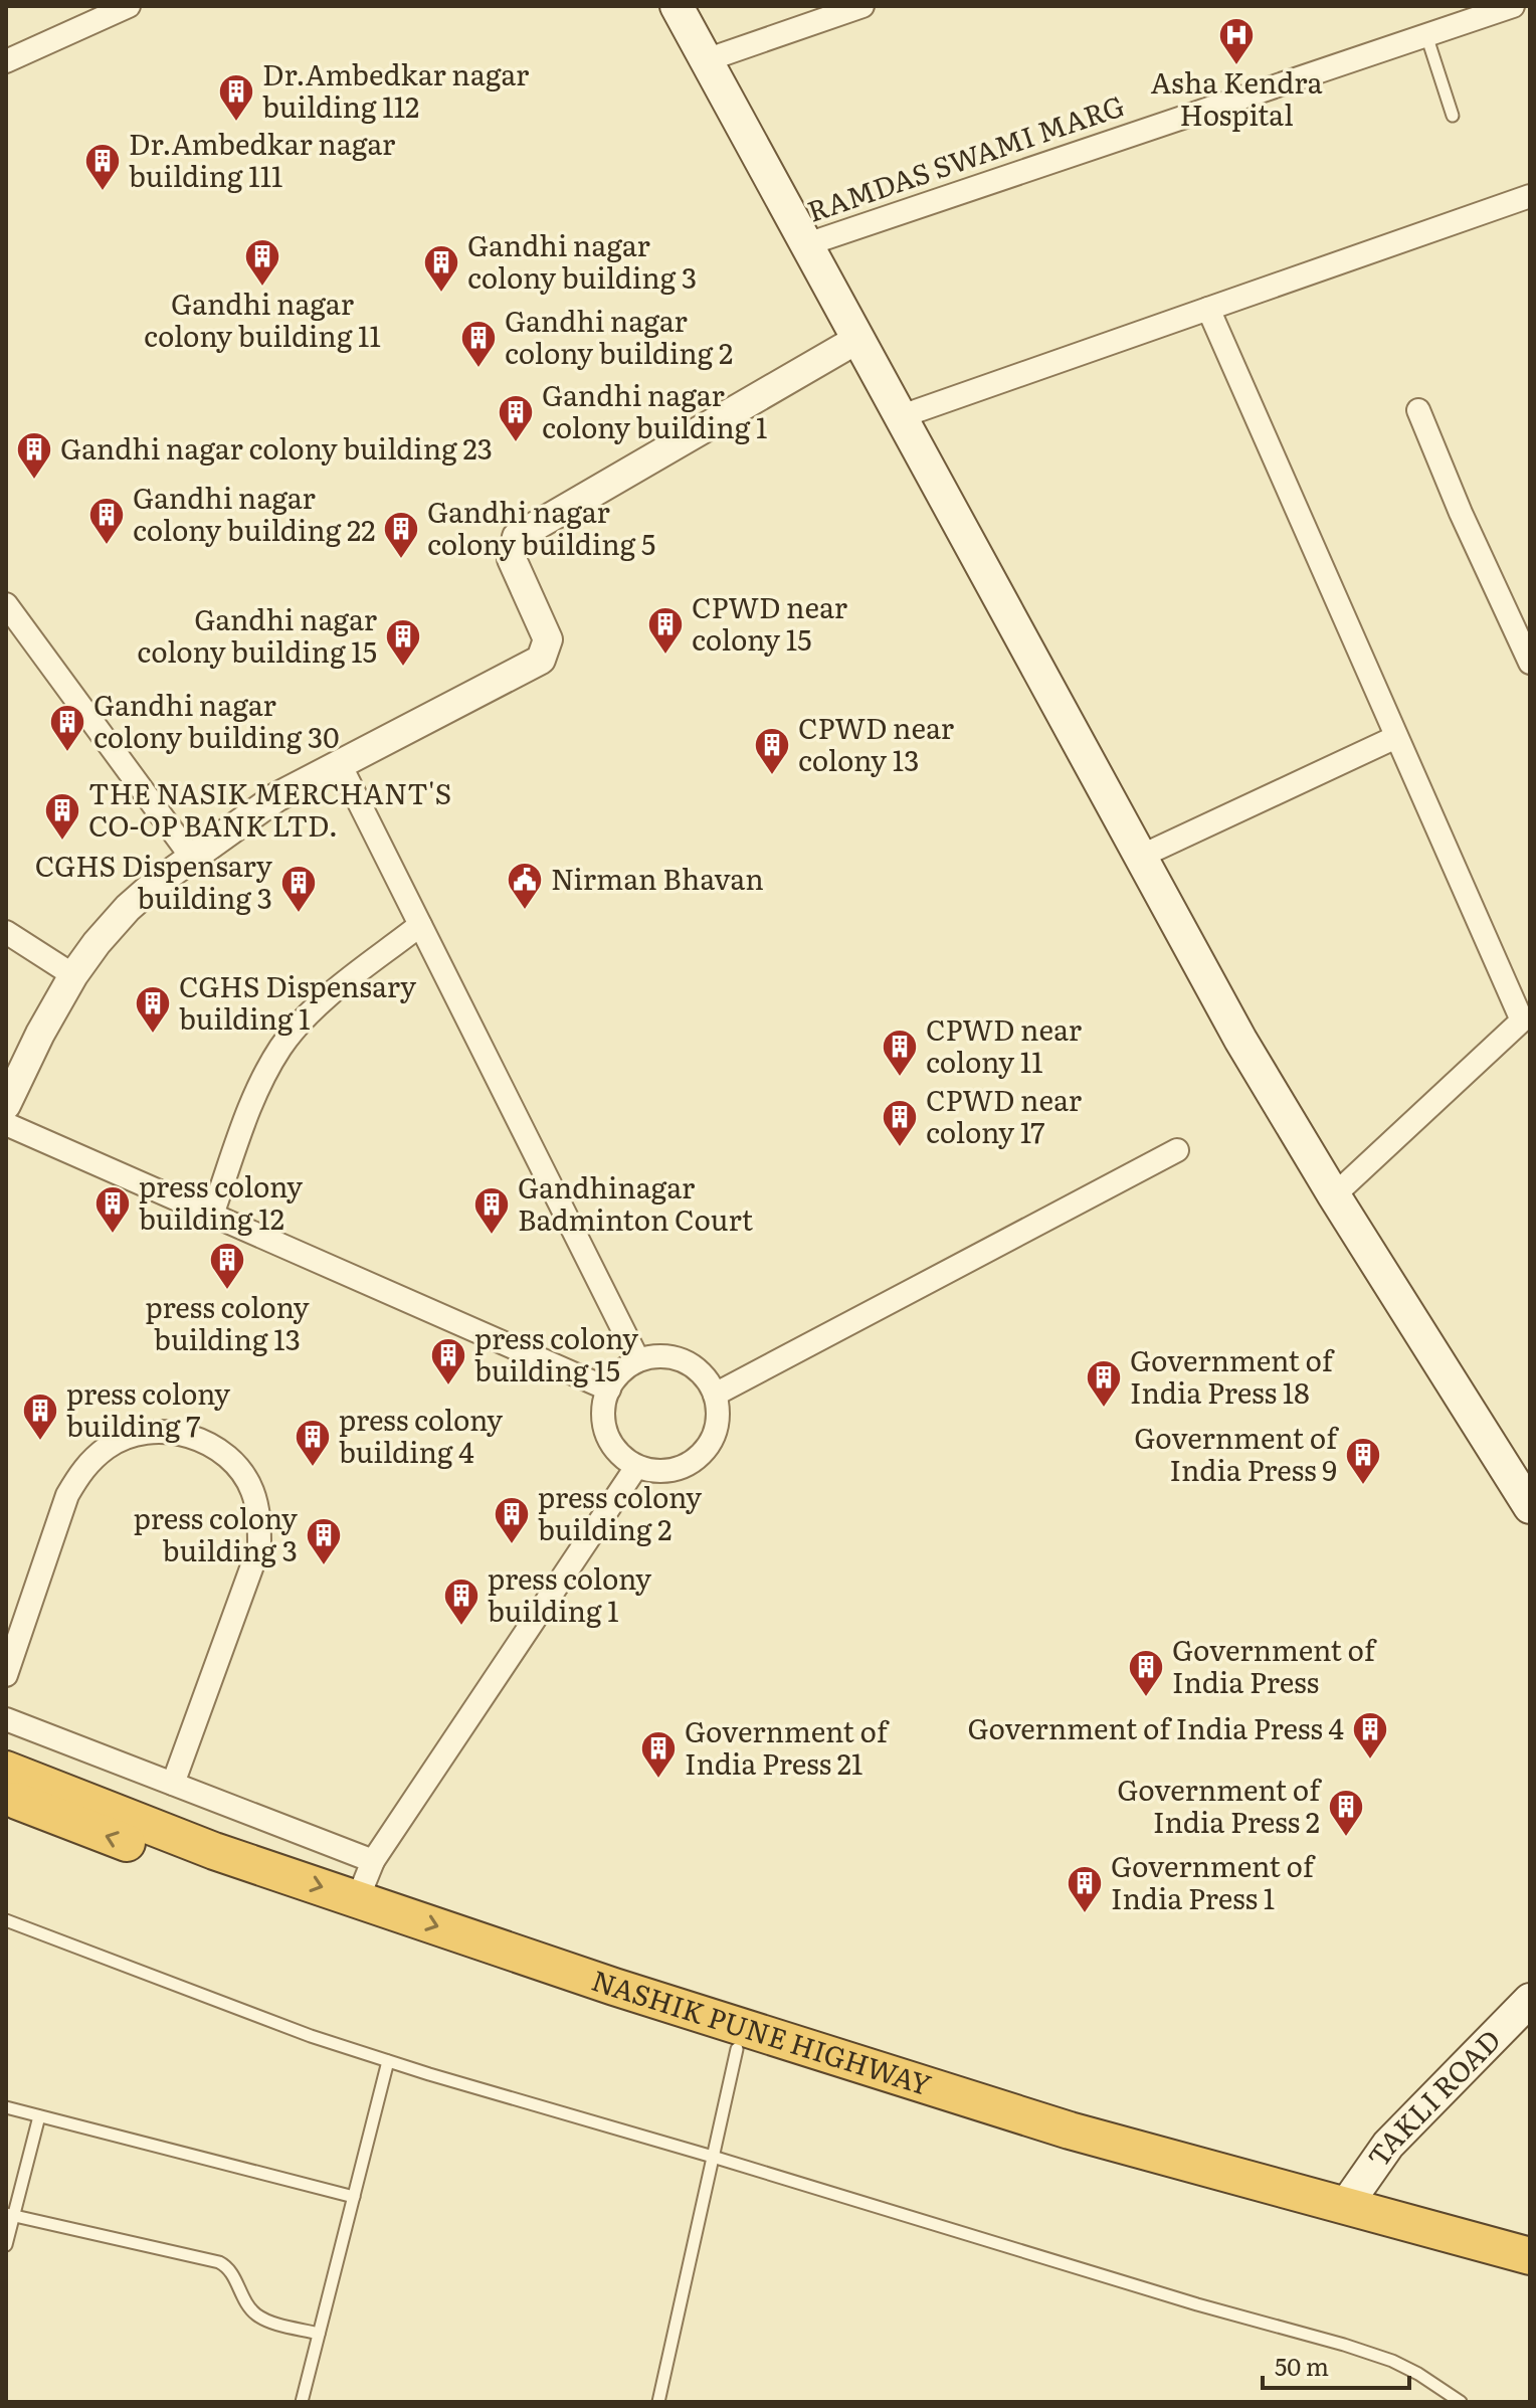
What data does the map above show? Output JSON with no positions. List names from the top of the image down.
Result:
{
  "streets": {
    "highway": ["NASHIK PUNE HIGHWAY"],
    "main road": ["TAKLI ROAD"],
    "street": ["RAMDAS SWAMI MARG"]
  },
  "crossings": [
    ["NASHIK PUNE HIGHWAY", "TAKLI ROAD"]
  ],
  "places": {
    "hospital": ["Asha Kendra Hospital"],
    "building": [
      "Dr.Ambedkar nagar building 112",
      "Dr.Ambedkar nagar building 111",
      "Gandhi nagar colony building 11",
      "Gandhi nagar colony building 3",
      "Gandhi nagar colony building 2",
      "Gandhi nagar colony building 1",
      "Gandhi nagar colony building 23",
      "Gandhi nagar colony building 22",
      "Gandhi nagar colony building 5",
      "CPWD near colony 15",
      "Gandhi nagar colony building 15",
      "Gandhi nagar colony building 30",
      "CPWD near colony 13",
      "THE NASIK MERCHANT'S CO-OP BANK LTD.",
      "CGHS Dispensary building 3",
      "CGHS Dispensary building 1",
      "CPWD near colony 11",
      "CPWD near colony 17",
      "press colony building 12",
      "Gandhinagar Badminton Court",
      "press colony building 13",
      "press colony building 15",
      "Government of India Press 18",
      "press colony building 7",
      "press colony building 4",
      "Government of India Press 9",
      "press colony building 2",
      "press colony building 3",
      "press colony building 1",
      "Government of India Press",
      "Government of India Press 4",
      "Government of India Press 21",
      "Government of India Press 2",
      "Government of India Press 1"
    ],
    "public building": ["Nirman Bhavan"]
  },
  "scale_bar": "50 m"
}
